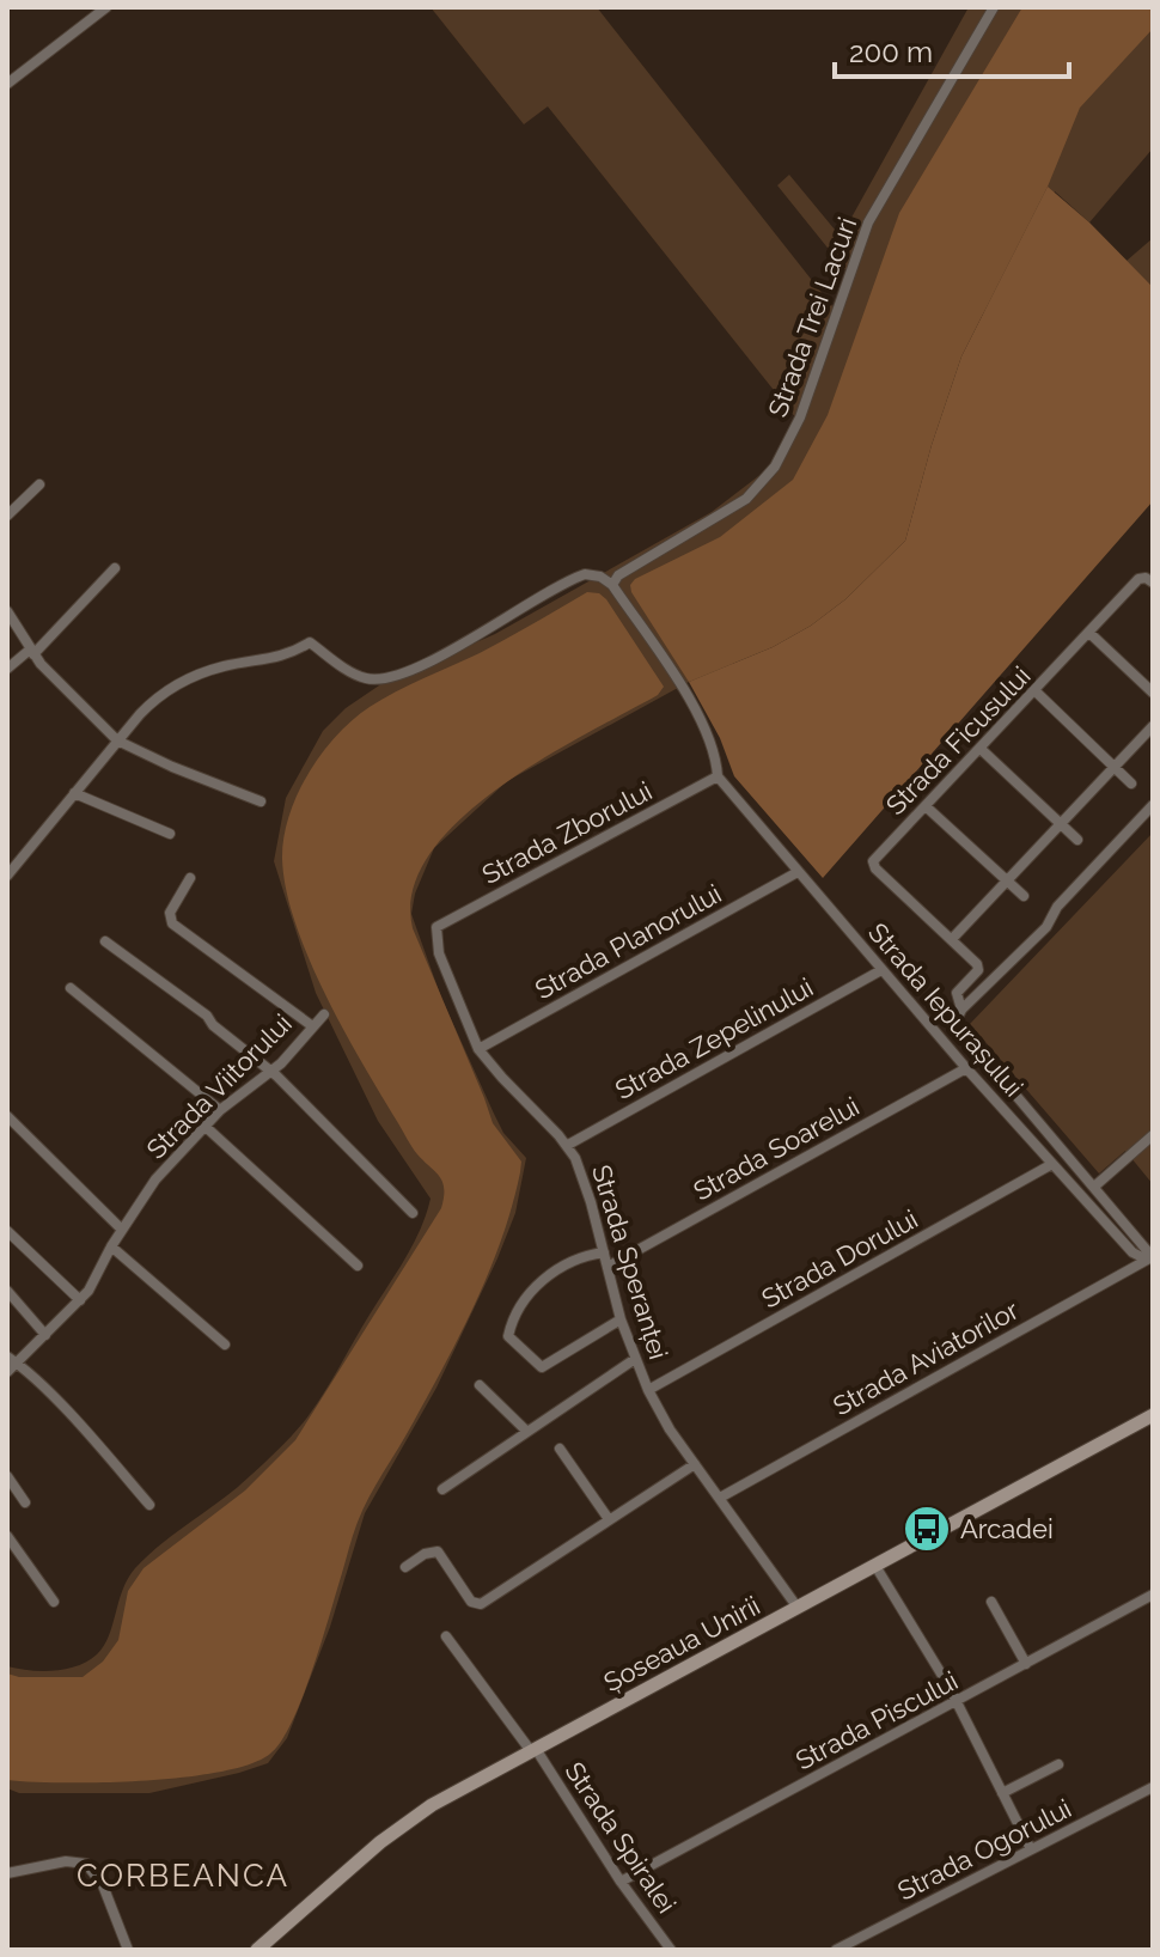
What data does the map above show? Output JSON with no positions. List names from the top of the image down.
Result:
{
  "streets": {
    "main road": ["Șoseaua Unirii"],
    "street": [
      "Strada Trei Lacuri",
      "Strada Ficusului",
      "Strada Zborului",
      "Strada Planorului",
      "Strada Iepurașului",
      "Strada Zepelinului",
      "Strada Viitorului",
      "Strada Soarelui",
      "Strada Dorului",
      "Strada Speranței",
      "Strada Aviatorilor",
      "Strada Piscului",
      "Strada Spiralei",
      "Strada Ogorului"
    ]
  },
  "crossings": [
    ["Strada Ficusului", "Strada Iepurașului"],
    ["Strada Zborului", "Strada Iepurașului"],
    ["Strada Zborului", "Strada Speranței"],
    ["Strada Planorului", "Strada Iepurașului"],
    ["Strada Planorului", "Strada Speranței"],
    ["Strada Iepurașului", "Strada Zepelinului"],
    ["Strada Iepurașului", "Strada Soarelui"],
    ["Strada Iepurașului", "Strada Dorului"],
    ["Strada Iepurașului", "Strada Aviatorilor"],
    ["Strada Zepelinului", "Strada Speranței"],
    ["Strada Soarelui", "Strada Speranței"],
    ["Strada Dorului", "Strada Speranței"],
    ["Strada Speranței", "Strada Aviatorilor"],
    ["Strada Speranței", "Șoseaua Unirii"],
    ["Șoseaua Unirii", "Strada Spiralei"],
    ["Strada Piscului", "Strada Spiralei"]
  ],
  "districts": ["CORBEANCA"],
  "places": {
    "bus stop": ["Arcadei"]
  },
  "scale_bar": "200 m"
}
